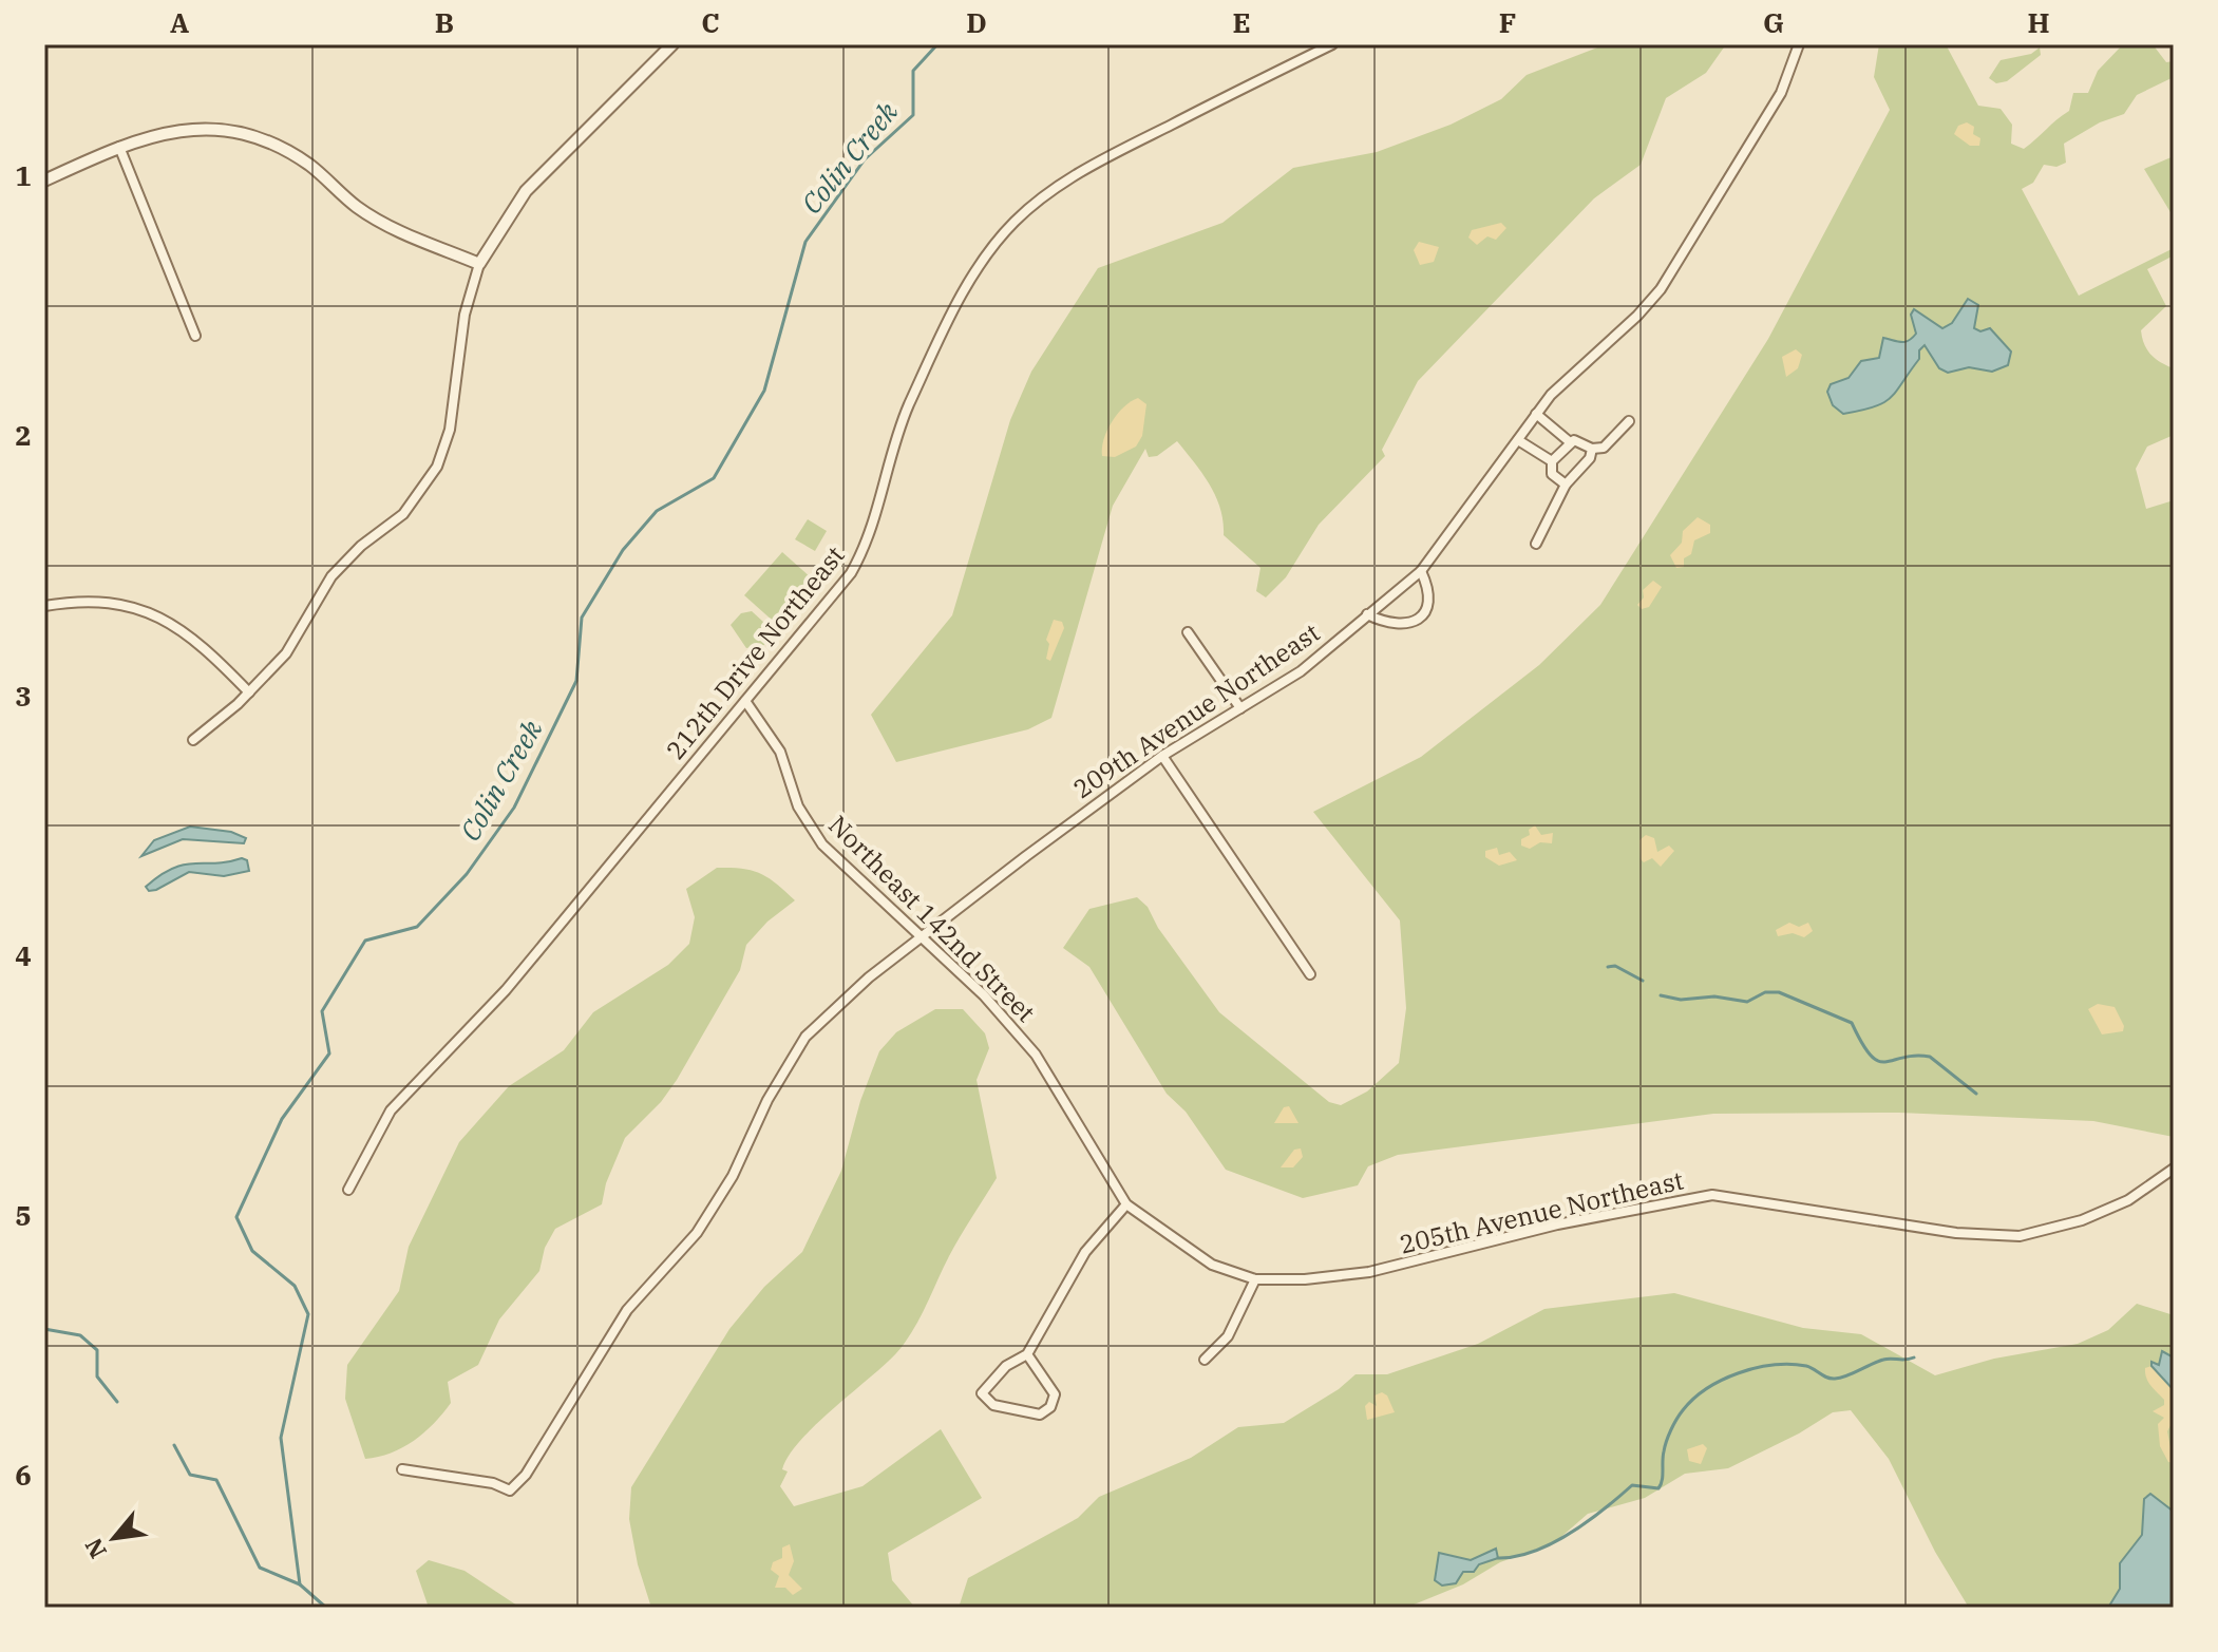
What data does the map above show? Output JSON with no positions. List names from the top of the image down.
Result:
{
  "streets": {
    "street": [
      "212th Drive Northeast",
      "209th Avenue Northeast",
      "Northeast 142nd Street",
      "205th Avenue Northeast"
    ]
  },
  "crossings": [
    ["212th Drive Northeast", "Northeast 142nd Street"],
    ["209th Avenue Northeast", "Northeast 142nd Street"],
    ["Northeast 142nd Street", "205th Avenue Northeast"]
  ],
  "water": ["Colin Creek"],
  "north": "bottom left",
  "grid": {
    "columns": [
      "A",
      "B",
      "C",
      "D",
      "E",
      "F",
      "G",
      "H"
    ],
    "rows": [
      "1",
      "2",
      "3",
      "4",
      "5",
      "6"
    ]
  }
}
